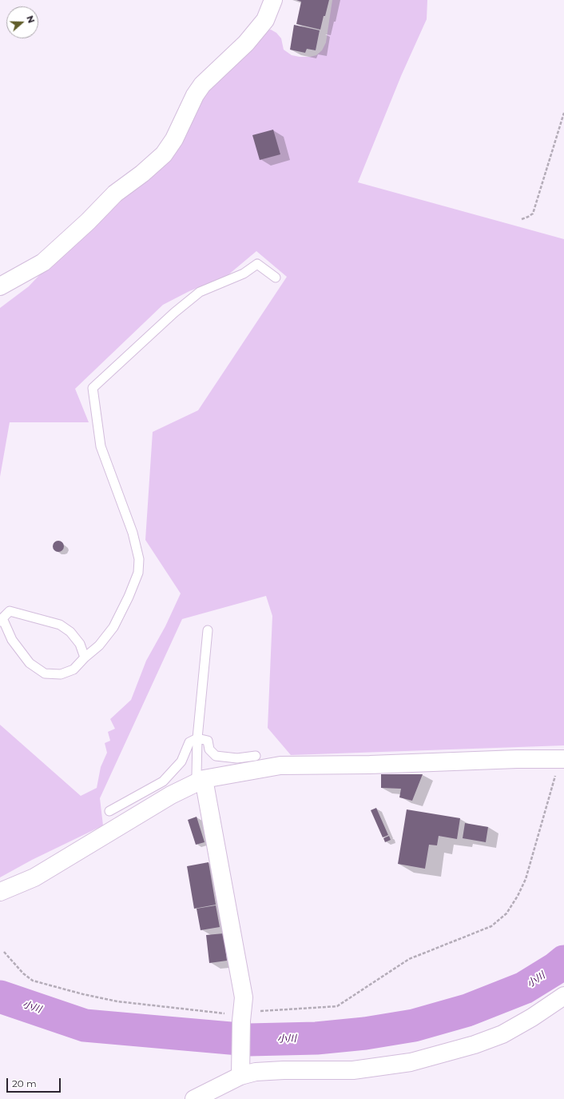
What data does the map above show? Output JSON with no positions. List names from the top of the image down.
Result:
{
  "water": ["小川"],
  "scale_bar": "20 m",
  "north": "right"
}
